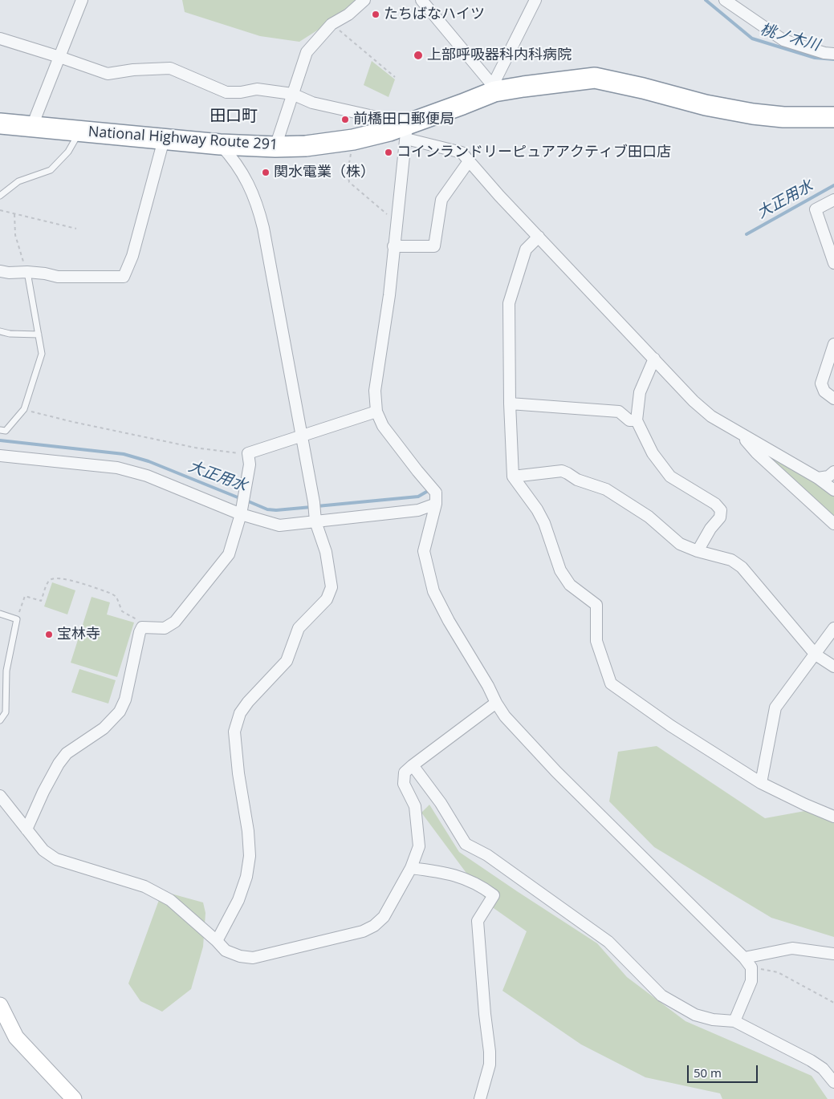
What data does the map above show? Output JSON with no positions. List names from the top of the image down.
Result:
{
  "streets": {
    "highway": ["National Highway Route 291"]
  },
  "districts": ["田口町"],
  "water": ["桃ノ木川", "大正用水"],
  "places": [
    "たちばなハイツ",
    "上部呼吸器科内科病院",
    "前橋田口郵便局",
    "コインランドリーピュアアクティブ田口店",
    "関水電業（株）",
    "宝林寺"
  ],
  "scale_bar": "50 m"
}
